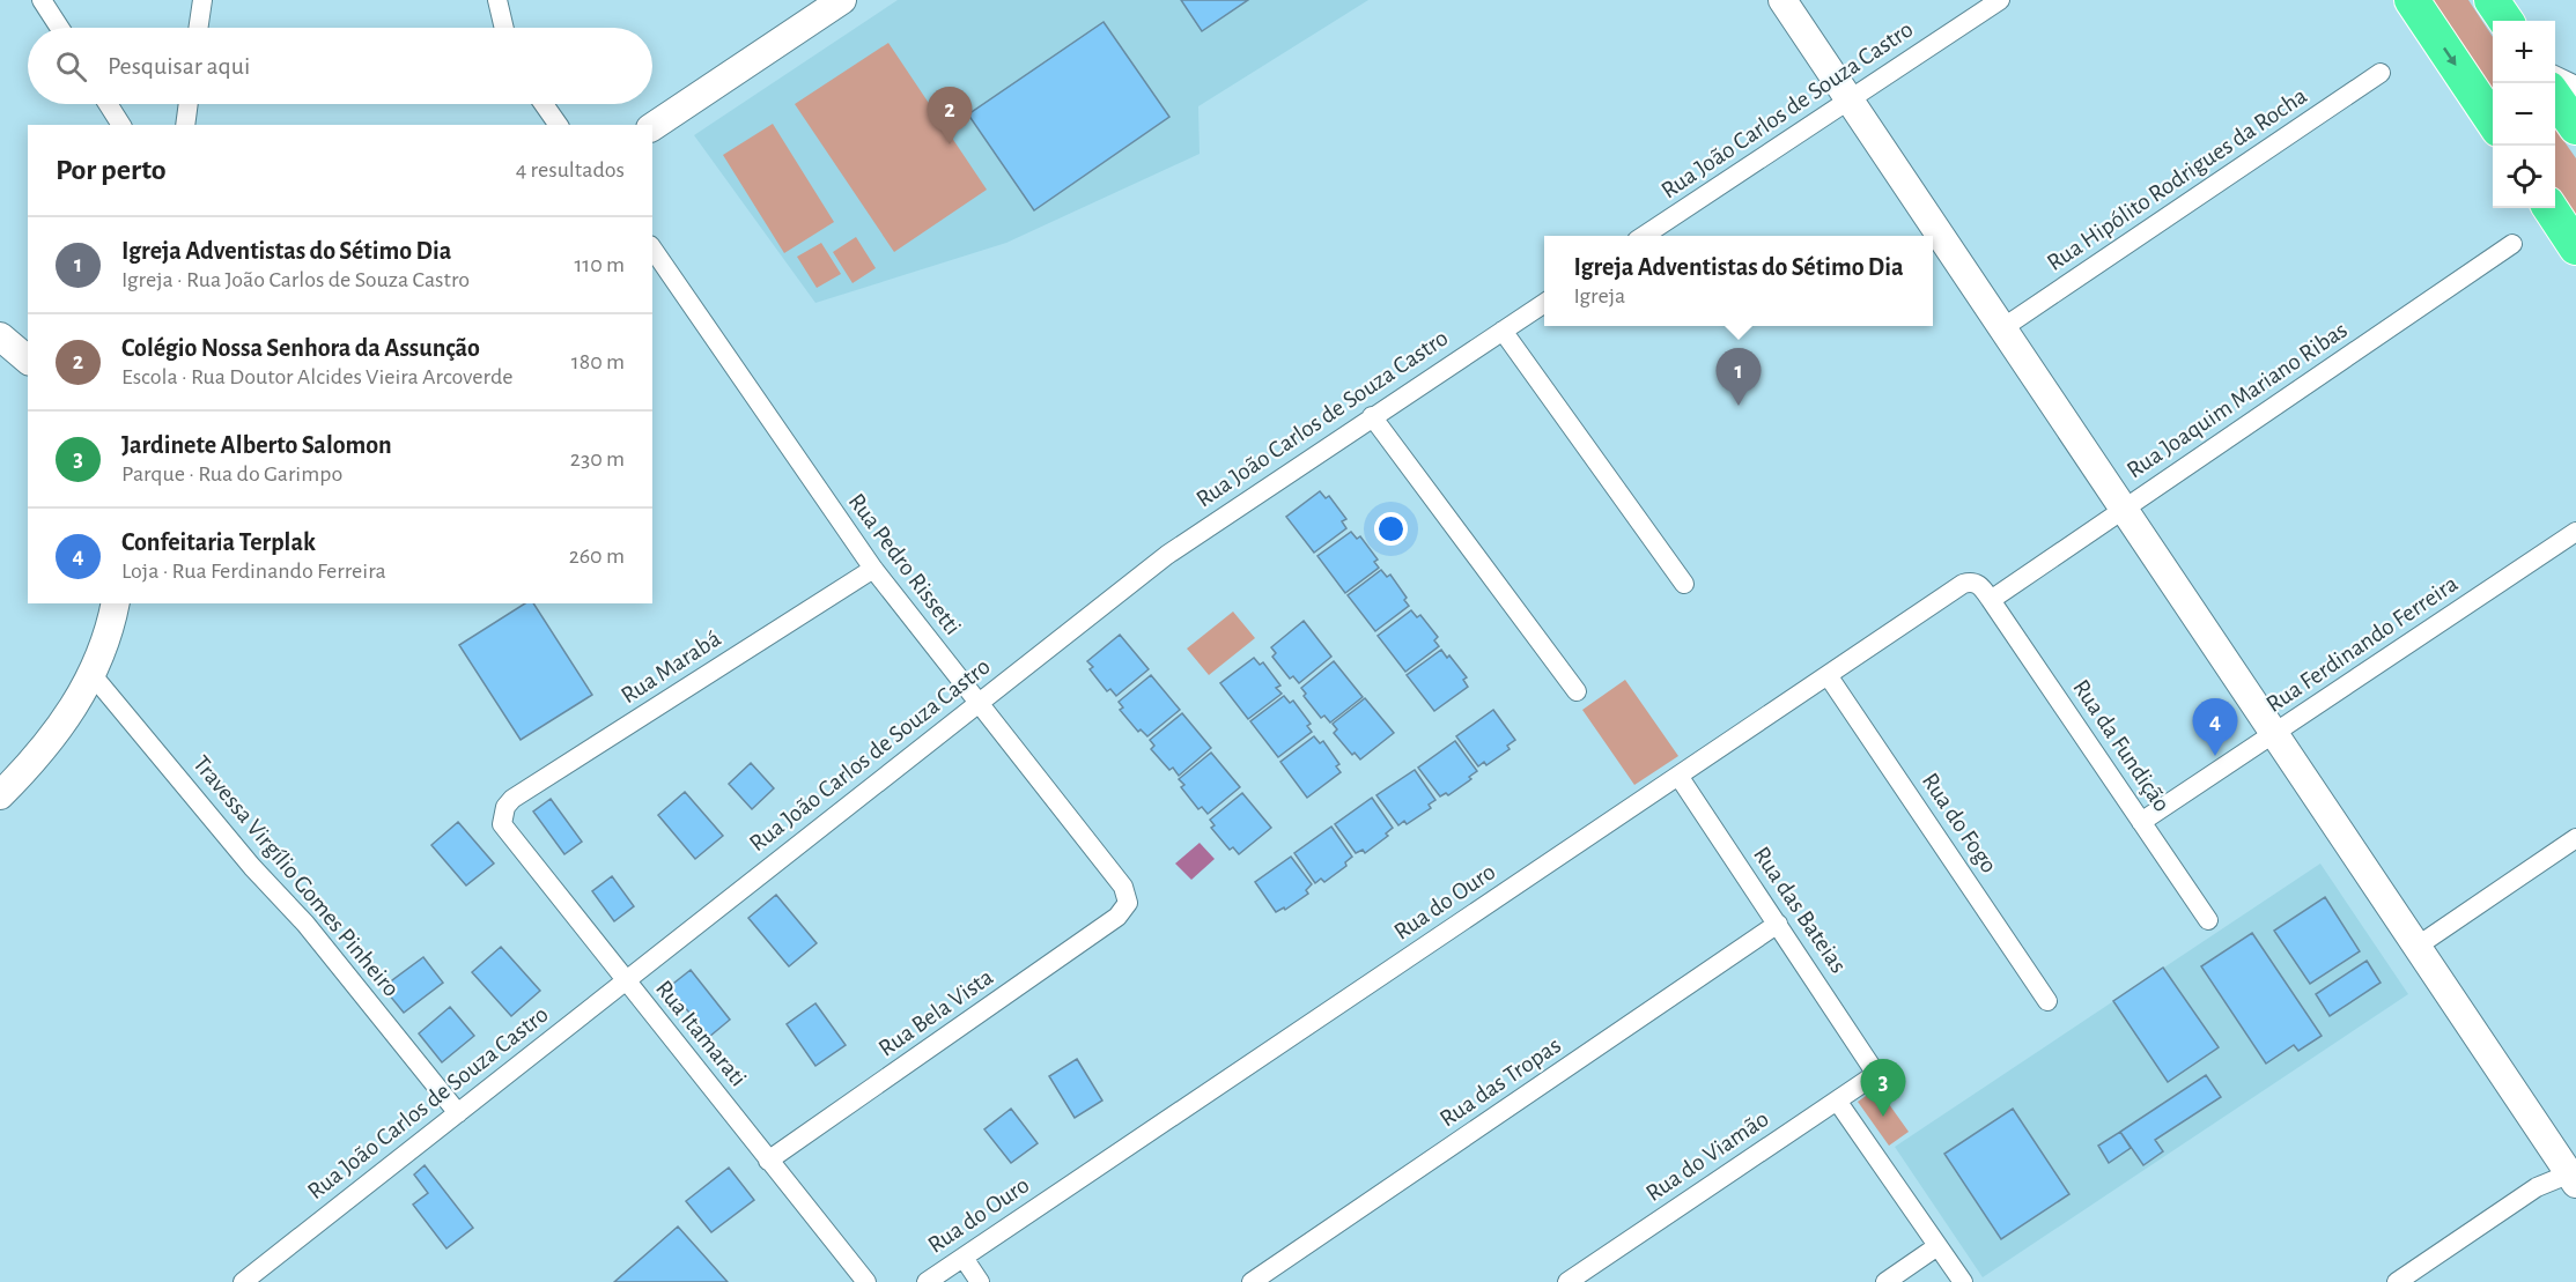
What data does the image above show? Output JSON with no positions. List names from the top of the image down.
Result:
{
  "streets": {
    "street": [
      "Rua João Carlos de Souza Castro",
      "Rua Hipólito Rodrigues da Rocha",
      "Rua Joaquim Mariano Ribas",
      "Rua Pedro Rissetti",
      "Rua Ferdinando Ferreira",
      "Rua Marabá",
      "Rua da Fundição",
      "Rua do Fogo",
      "Travessa Virgílio Gomes Pinheiro",
      "Rua do Ouro",
      "Rua das Bateias",
      "Rua Bela Vista",
      "Rua Itamarati",
      "Rua das Tropas",
      "Rua do Viamão"
    ]
  },
  "crossings": [
    ["Rua João Carlos de Souza Castro", "Rua Pedro Rissetti"],
    ["Rua João Carlos de Souza Castro", "Travessa Virgílio Gomes Pinheiro"],
    ["Rua João Carlos de Souza Castro", "Rua Itamarati"],
    ["Rua Joaquim Mariano Ribas", "Rua da Fundição"],
    ["Rua Joaquim Mariano Ribas", "Rua do Ouro"],
    ["Rua Pedro Rissetti", "Rua Marabá"],
    ["Rua Pedro Rissetti", "Rua Bela Vista"],
    ["Rua Ferdinando Ferreira", "Rua da Fundição"],
    ["Rua Marabá", "Rua Itamarati"],
    ["Rua da Fundição", "Rua do Ouro"],
    ["Rua do Fogo", "Rua do Ouro"],
    ["Rua do Ouro", "Rua das Bateias"],
    ["Rua das Bateias", "Rua das Tropas"],
    ["Rua das Bateias", "Rua do Viamão"],
    ["Rua Bela Vista", "Rua Itamarati"]
  ],
  "page": {
    "map_buttons": ["+", "−"],
    "search": "Pesquisar aqui",
    "pins": [
      "2",
      "1",
      "4",
      "3"
    ],
    "heading": ["Por perto", "4 resultados"],
    "list": [
      {
        "mark": "1",
        "name": "Igreja Adventistas do Sétimo Dia",
        "note": "Igreja · Rua João Carlos de Souza Castro",
        "value": "110 m"
      },
      {
        "mark": "2",
        "name": "Colégio Nossa Senhora da Assunção",
        "note": "Escola · Rua Doutor Alcides Vieira Arcoverde",
        "value": "180 m"
      },
      {
        "mark": "3",
        "name": "Jardinete Alberto Salomon",
        "note": "Parque · Rua do Garimpo",
        "value": "230 m"
      },
      {
        "mark": "4",
        "name": "Confeitaria Terplak",
        "note": "Loja · Rua Ferdinando Ferreira",
        "value": "260 m"
      }
    ],
    "popup": ["Igreja Adventistas do Sétimo Dia", "Igreja"]
  }
}
